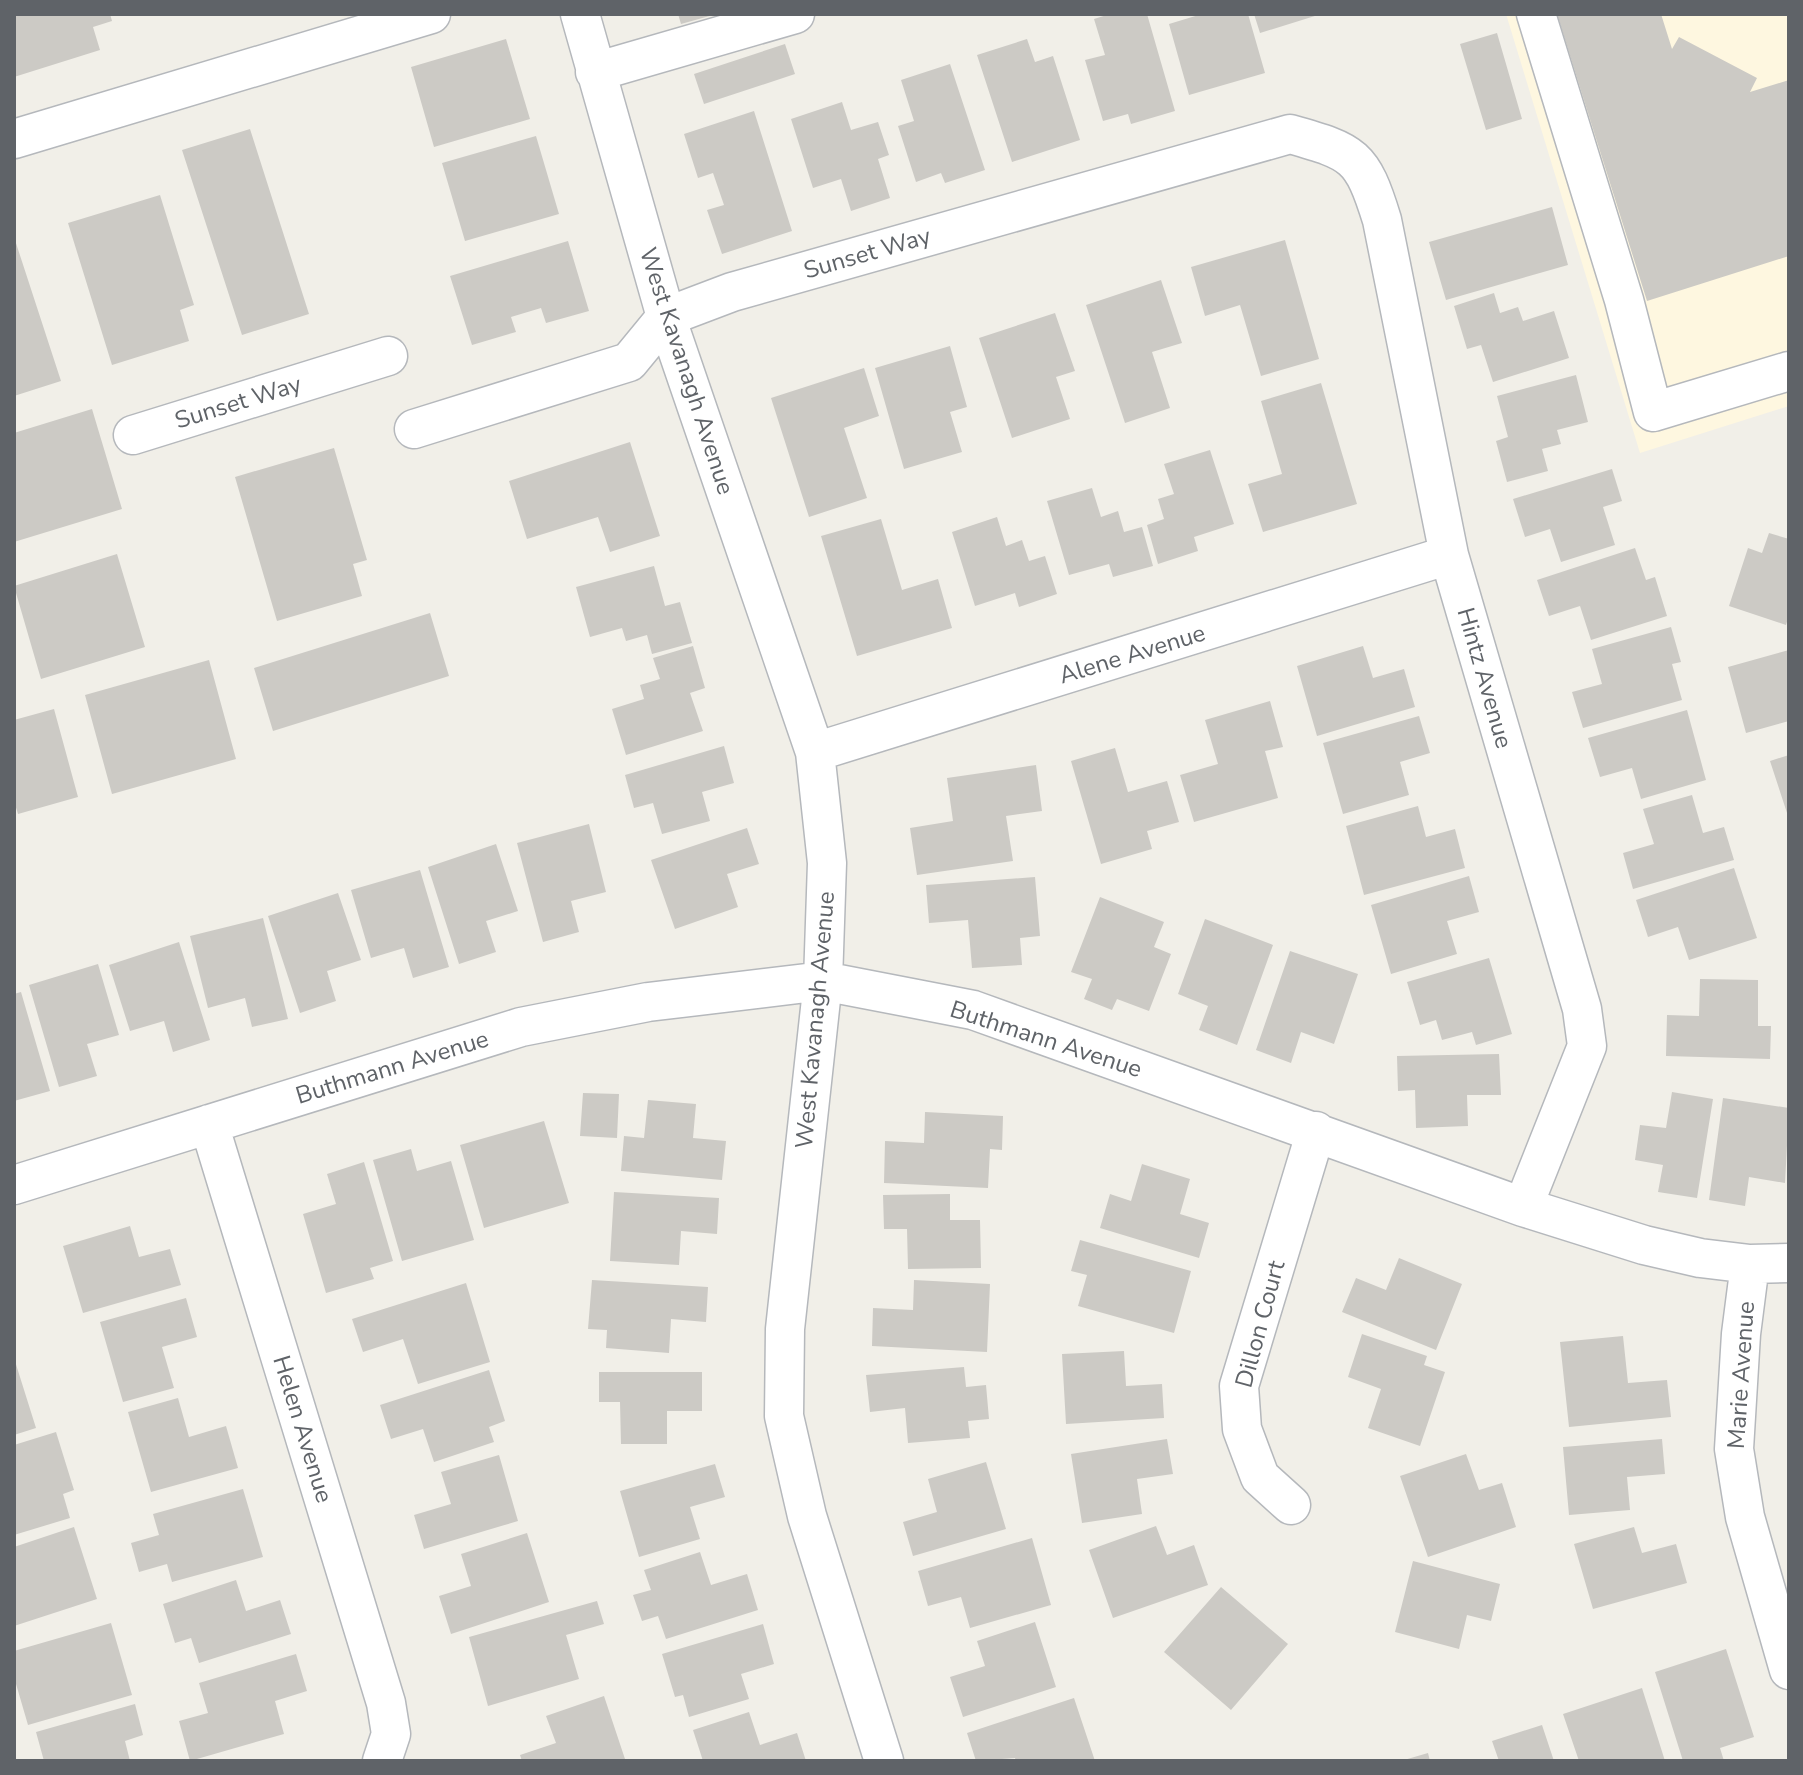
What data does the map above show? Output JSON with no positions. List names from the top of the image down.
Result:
{
  "streets": {
    "street": [
      "Sunset Way",
      "West Kavanagh Avenue",
      "Alene Avenue",
      "Hintz Avenue",
      "Buthmann Avenue",
      "Dillon Court",
      "Marie Avenue",
      "Helen Avenue"
    ]
  },
  "crossings": [
    ["Sunset Way", "West Kavanagh Avenue"],
    ["Sunset Way", "Hintz Avenue"],
    ["West Kavanagh Avenue", "Alene Avenue"],
    ["West Kavanagh Avenue", "Buthmann Avenue"],
    ["Alene Avenue", "Hintz Avenue"],
    ["Hintz Avenue", "Buthmann Avenue"],
    ["Buthmann Avenue", "Dillon Court"],
    ["Buthmann Avenue", "Marie Avenue"],
    ["Buthmann Avenue", "Helen Avenue"]
  ]
}
